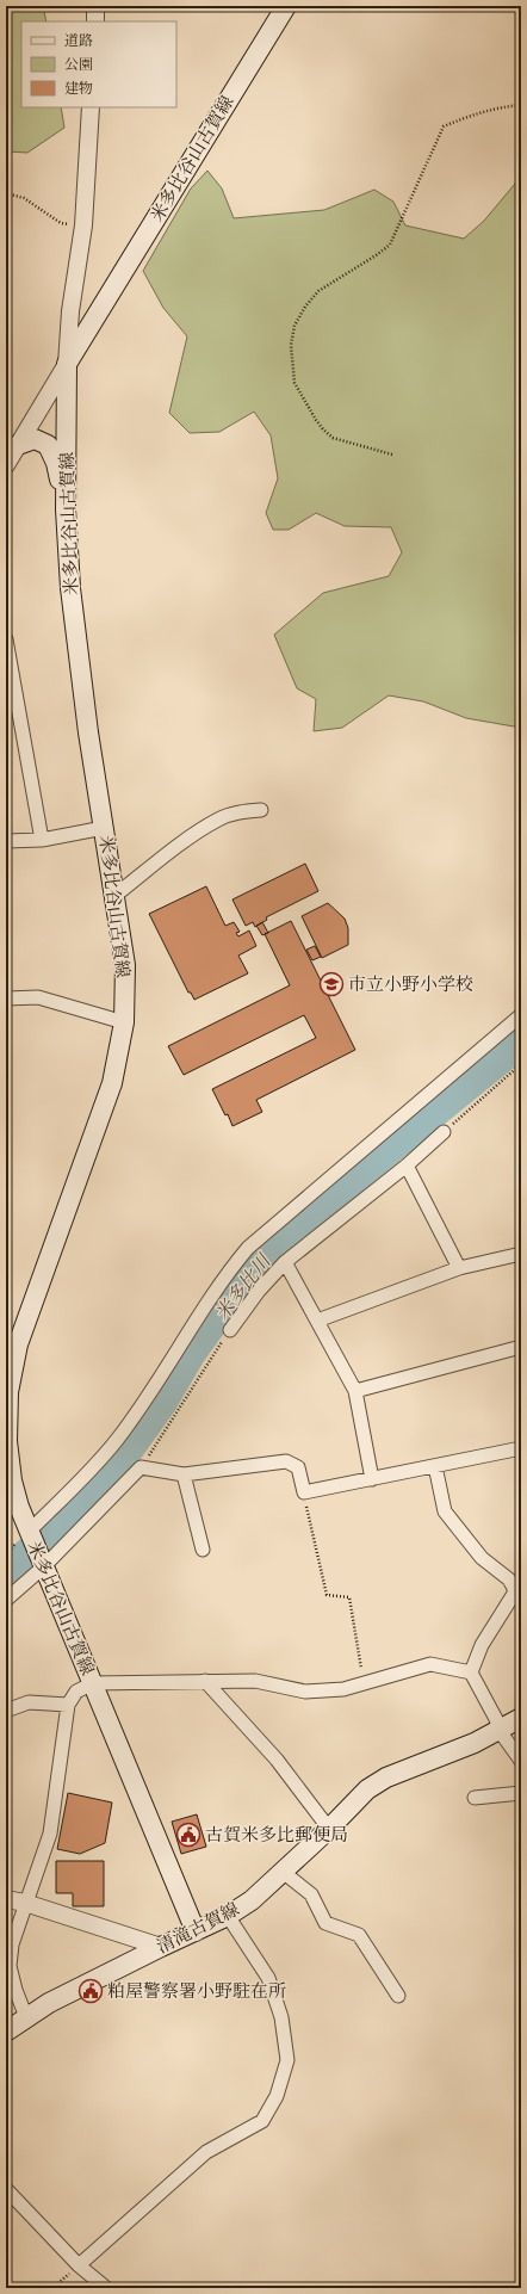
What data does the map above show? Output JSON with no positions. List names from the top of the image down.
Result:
{
  "streets": {
    "main road": ["米多比谷山古賀線", "清滝古賀線"]
  },
  "crossings": [
    ["米多比谷山古賀線", "清滝古賀線"]
  ],
  "water": ["米多比川"],
  "places": {
    "school or university": ["市立小野小学校"],
    "public building": ["古賀米多比郵便局", "粕屋警察署小野駐在所"]
  },
  "legend": ["道路", "公園", "建物"]
}
